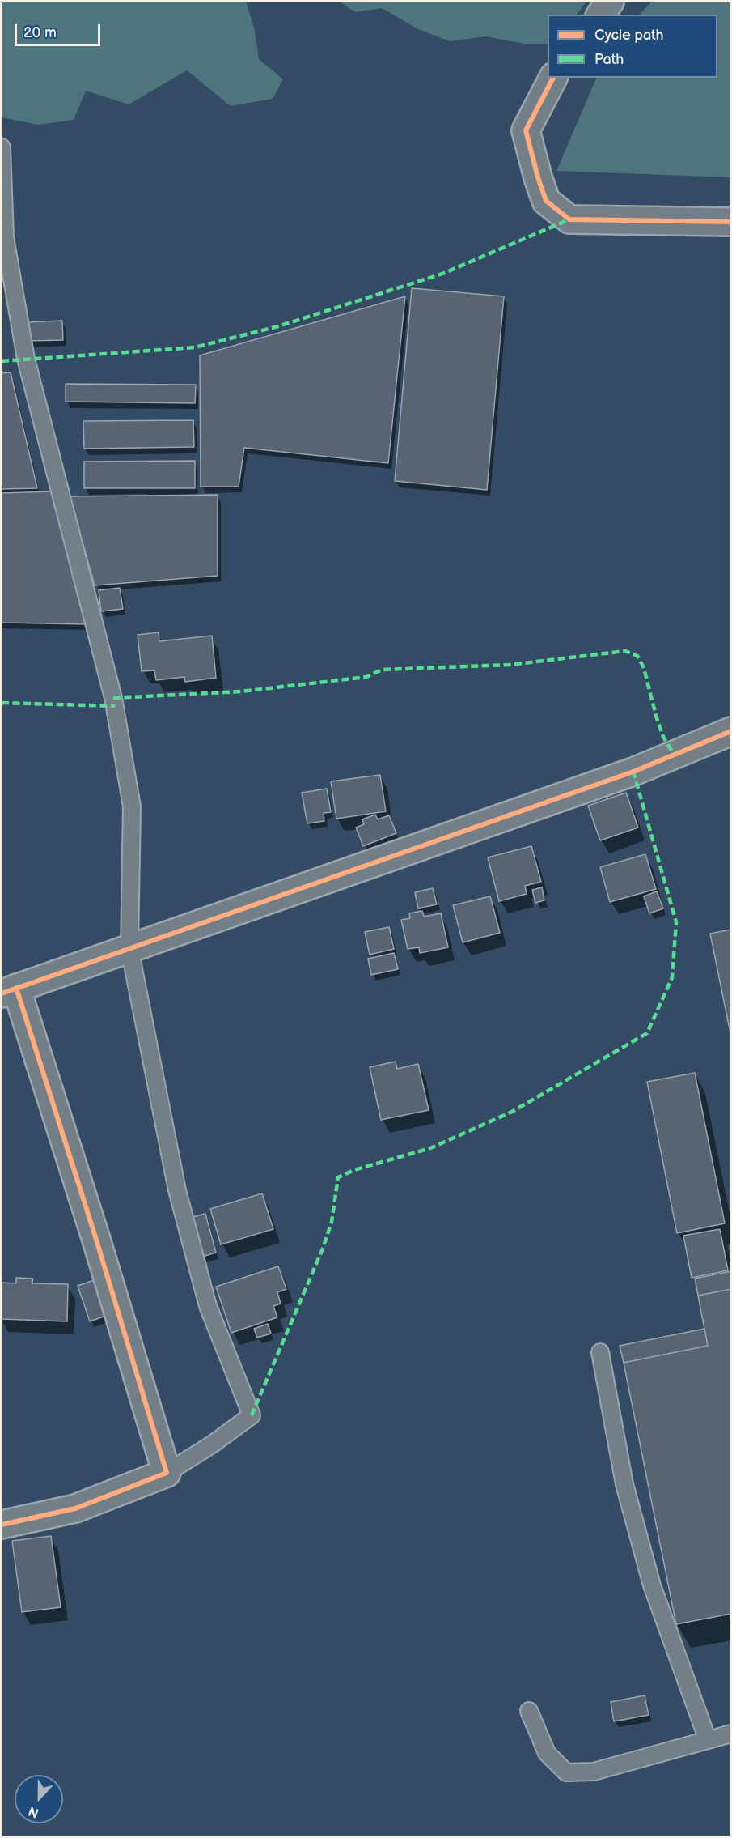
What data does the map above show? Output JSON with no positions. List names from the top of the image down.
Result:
{
  "legend": ["Cycle path", "Path"],
  "scale_bar": "20 m",
  "north": "bottom"
}
